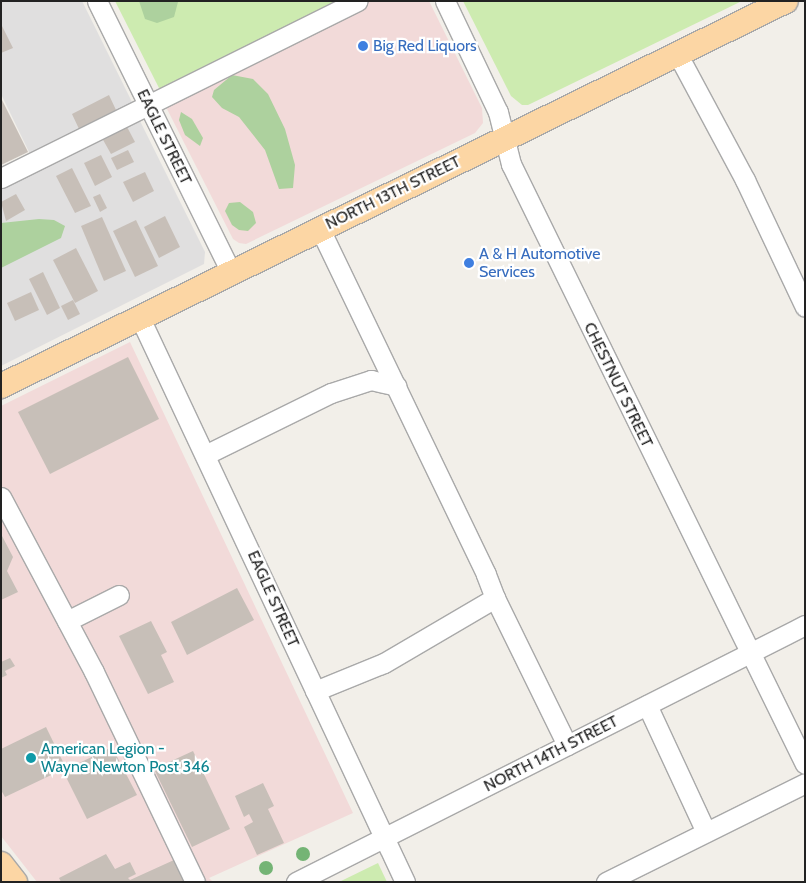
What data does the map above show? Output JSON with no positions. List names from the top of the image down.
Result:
{
  "streets": {
    "main road": ["NORTH 13TH STREET"],
    "street": ["EAGLE STREET", "CHESTNUT STREET", "NORTH 14TH STREET"]
  },
  "crossings": [
    ["EAGLE STREET", "NORTH 13TH STREET"],
    ["EAGLE STREET", "NORTH 14TH STREET"],
    ["NORTH 13TH STREET", "CHESTNUT STREET"],
    ["CHESTNUT STREET", "NORTH 14TH STREET"]
  ],
  "places": ["Big Red Liquors", "A & H Automotive Services", "American Legion - Wayne Newton Post 346"]
}
